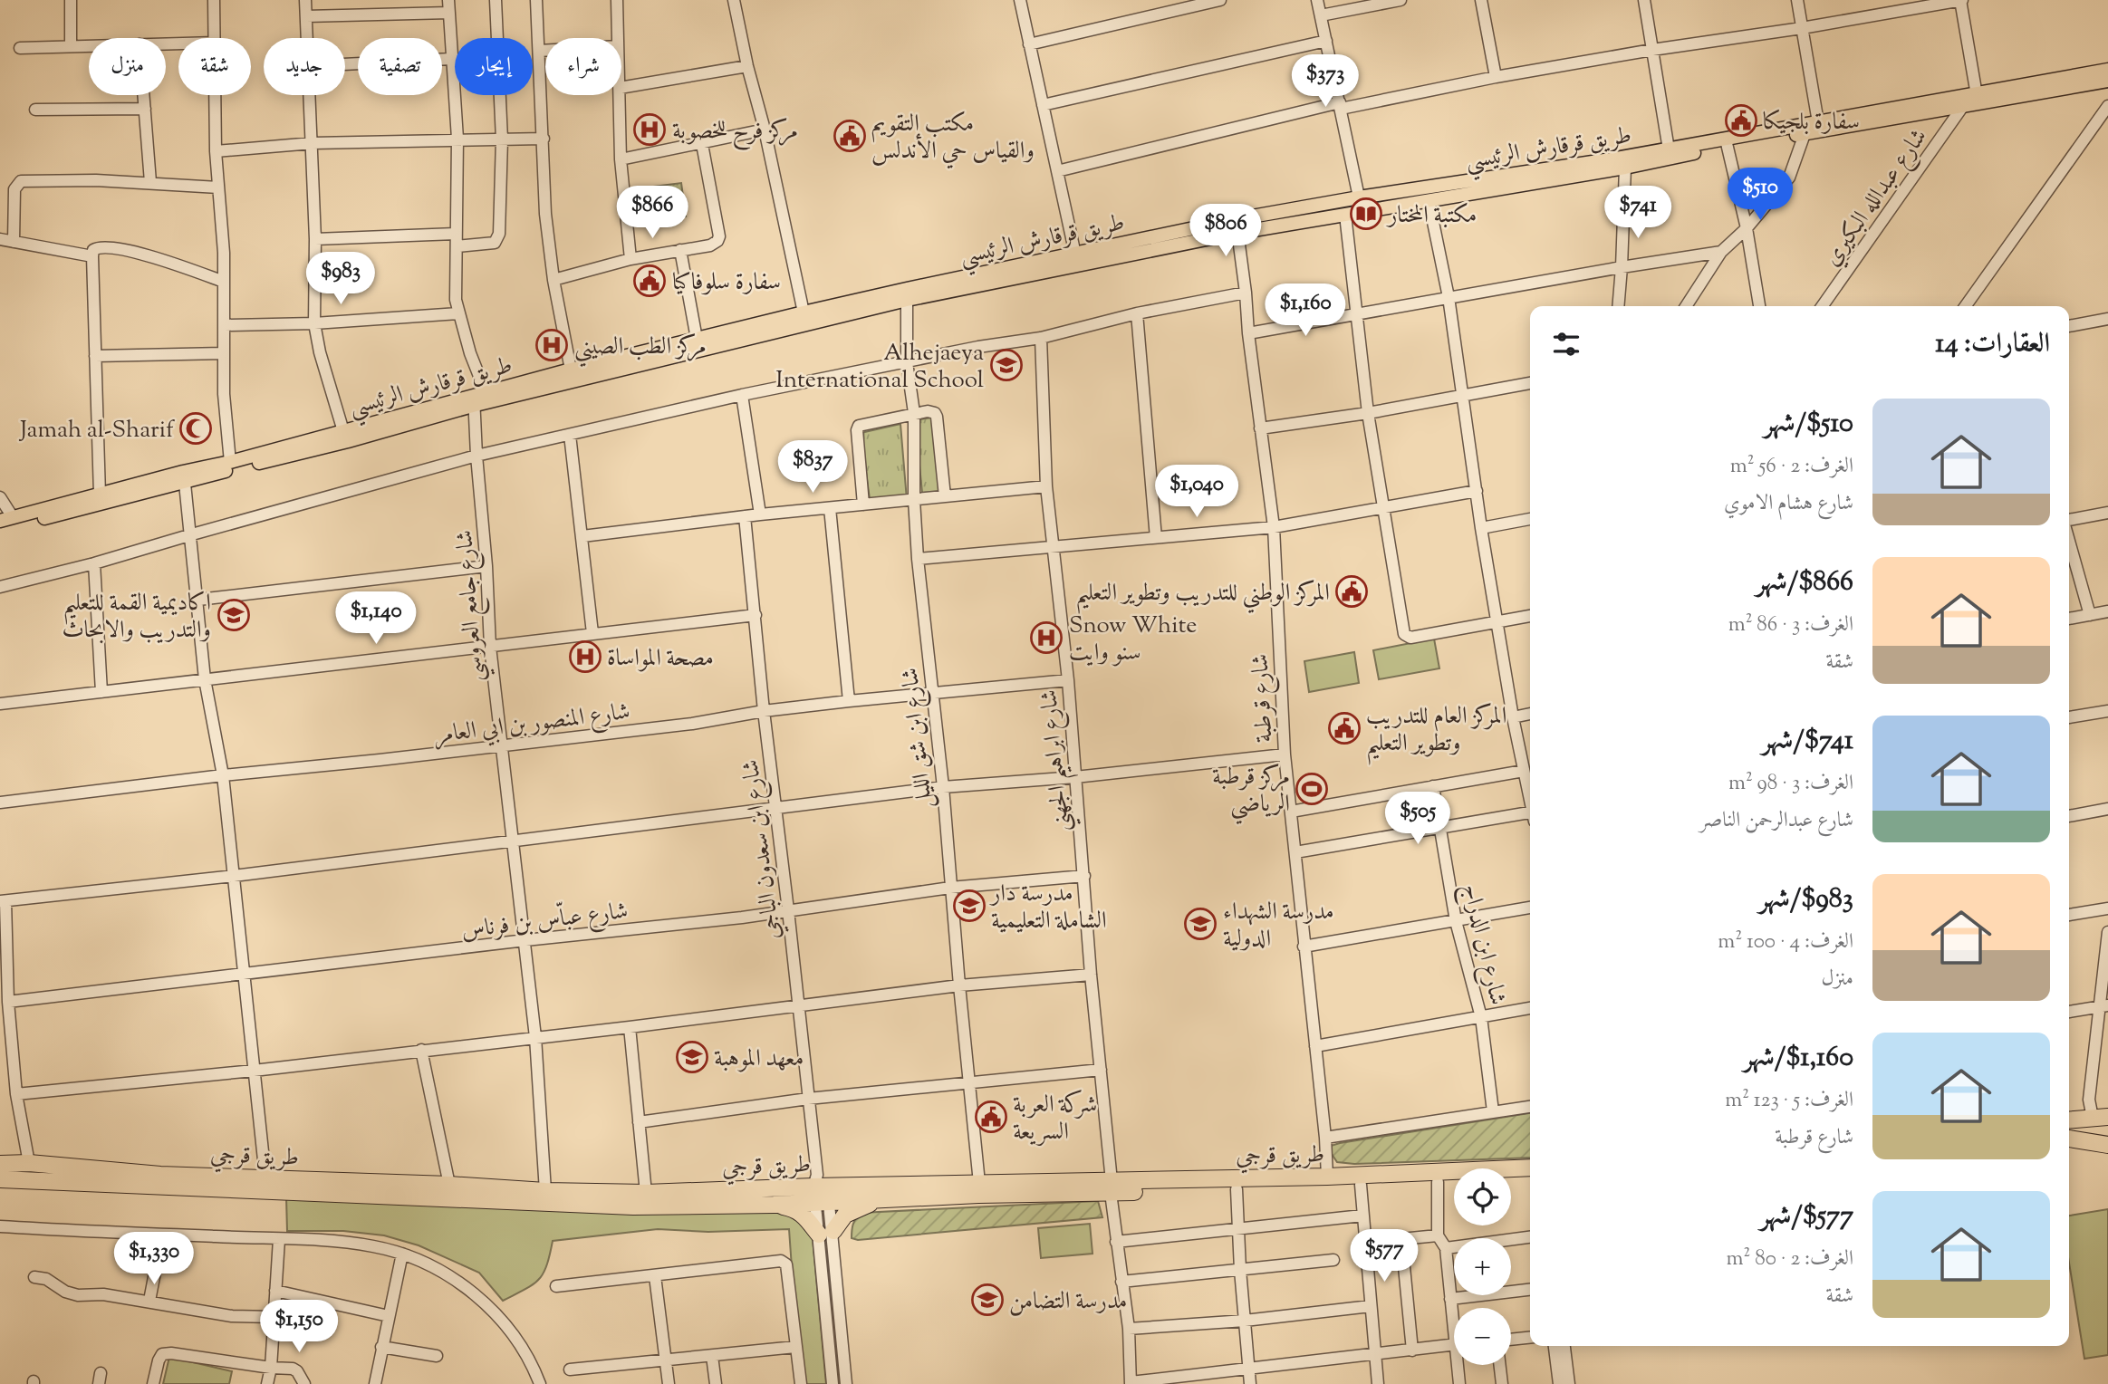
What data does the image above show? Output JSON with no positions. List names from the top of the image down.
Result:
{
  "streets": {
    "highway": ["طريق قرجي"],
    "main road": ["طريق قرقارش الرئيسي"],
    "street": [
      "شارع عبدالله البكيري",
      "شارع جامع العروسي",
      "شارع قرطبة",
      "شارع المنصور بن ابي العامر",
      "شارع ابن شق الليل",
      "شارع ابراهيم الجهني",
      "شارع ابن سعدون الباجي",
      "شارع عباّس بن فرناس",
      "شارع ابن الدراج"
    ]
  },
  "crossings": [
    ["طريق قرقارش الرئيسي", "شارع عبدالله البكيري"],
    ["طريق قرقارش الرئيسي", "شارع جامع العروسي"],
    ["طريق قرقارش الرئيسي", "شارع قرطبة"],
    ["طريق قرقارش الرئيسي", "شارع ابن شق الليل"],
    ["شارع جامع العروسي", "شارع المنصور بن ابي العامر"],
    ["شارع جامع العروسي", "شارع عباّس بن فرناس"],
    ["شارع جامع العروسي", "طريق قرجي"],
    ["شارع قرطبة", "طريق قرجي"],
    ["شارع المنصور بن ابي العامر", "شارع ابن شق الليل"],
    ["شارع المنصور بن ابي العامر", "شارع ابراهيم الجهني"],
    ["شارع المنصور بن ابي العامر", "شارع ابن سعدون الباجي"],
    ["شارع ابن شق الليل", "شارع عباّس بن فرناس"],
    ["شارع ابن شق الليل", "طريق قرجي"],
    ["شارع ابراهيم الجهني", "شارع عباّس بن فرناس"],
    ["شارع ابراهيم الجهني", "طريق قرجي"],
    ["شارع ابن سعدون الباجي", "شارع عباّس بن فرناس"],
    ["شارع ابن سعدون الباجي", "طريق قرجي"]
  ],
  "places": {
    "public building": [
      "سفارة بلجيكا",
      "مكتب التقويم والقياس حي الأندلس",
      "سفارة سلوفاكيا",
      "المركز الوطني للتدريب وتطوير التعليم",
      "المركز العام للتدريب وتطوير التعليم",
      "شركة العربة السريعة"
    ],
    "hospital": [
      "مركز فرح للخصوبة",
      "مركز الطب الصيني",
      "Snow White سنو وايت",
      "مصحة المواساة"
    ],
    "library": ["مكتبة المختار"],
    "school or university": [
      "Alhejaeya International School",
      "اكاديمية القمة للتعليم والتدريب والابحاث",
      "مدرسة دار الشاملة التعليمية",
      "مدرسة الشهداء الدولية",
      "معهد الموهبة",
      "مدرسة التضامن"
    ],
    "mosque": ["Jamah al-Sharif"],
    "sports": ["مركز قرطبة الرياضي"]
  },
  "page": {
    "chip": [
      "شراء",
      "إيجار",
      "تصفية",
      "جديد",
      "شقة",
      "منزل"
    ],
    "price": [
      "$373",
      "$510",
      "$866",
      "$741",
      "$806",
      "$983",
      "$1,160",
      "$837",
      "$1,040",
      "$1,140",
      "$505",
      "$577",
      "$1,330",
      "$1,150"
    ],
    "heading": "العقارات: 14",
    "list": [
      {
        "name": "$510/شهر",
        "note": "الغرف: 2 · 56 m² · شارع هشام الاموي"
      },
      {
        "name": "$866/شهر",
        "note": "الغرف: 3 · 86 m² · شقة"
      },
      {
        "name": "$741/شهر",
        "note": "الغرف: 3 · 98 m² · شارع عبدالرحمن الناصر"
      },
      {
        "name": "$983/شهر",
        "note": "الغرف: 4 · 100 m² · منزل"
      },
      {
        "name": "$1,160/شهر",
        "note": "الغرف: 5 · 123 m² · شارع قرطبة"
      },
      {
        "name": "$577/شهر",
        "note": "الغرف: 2 · 80 m² · شقة"
      }
    ],
    "map_buttons": ["+", "−"]
  }
}
